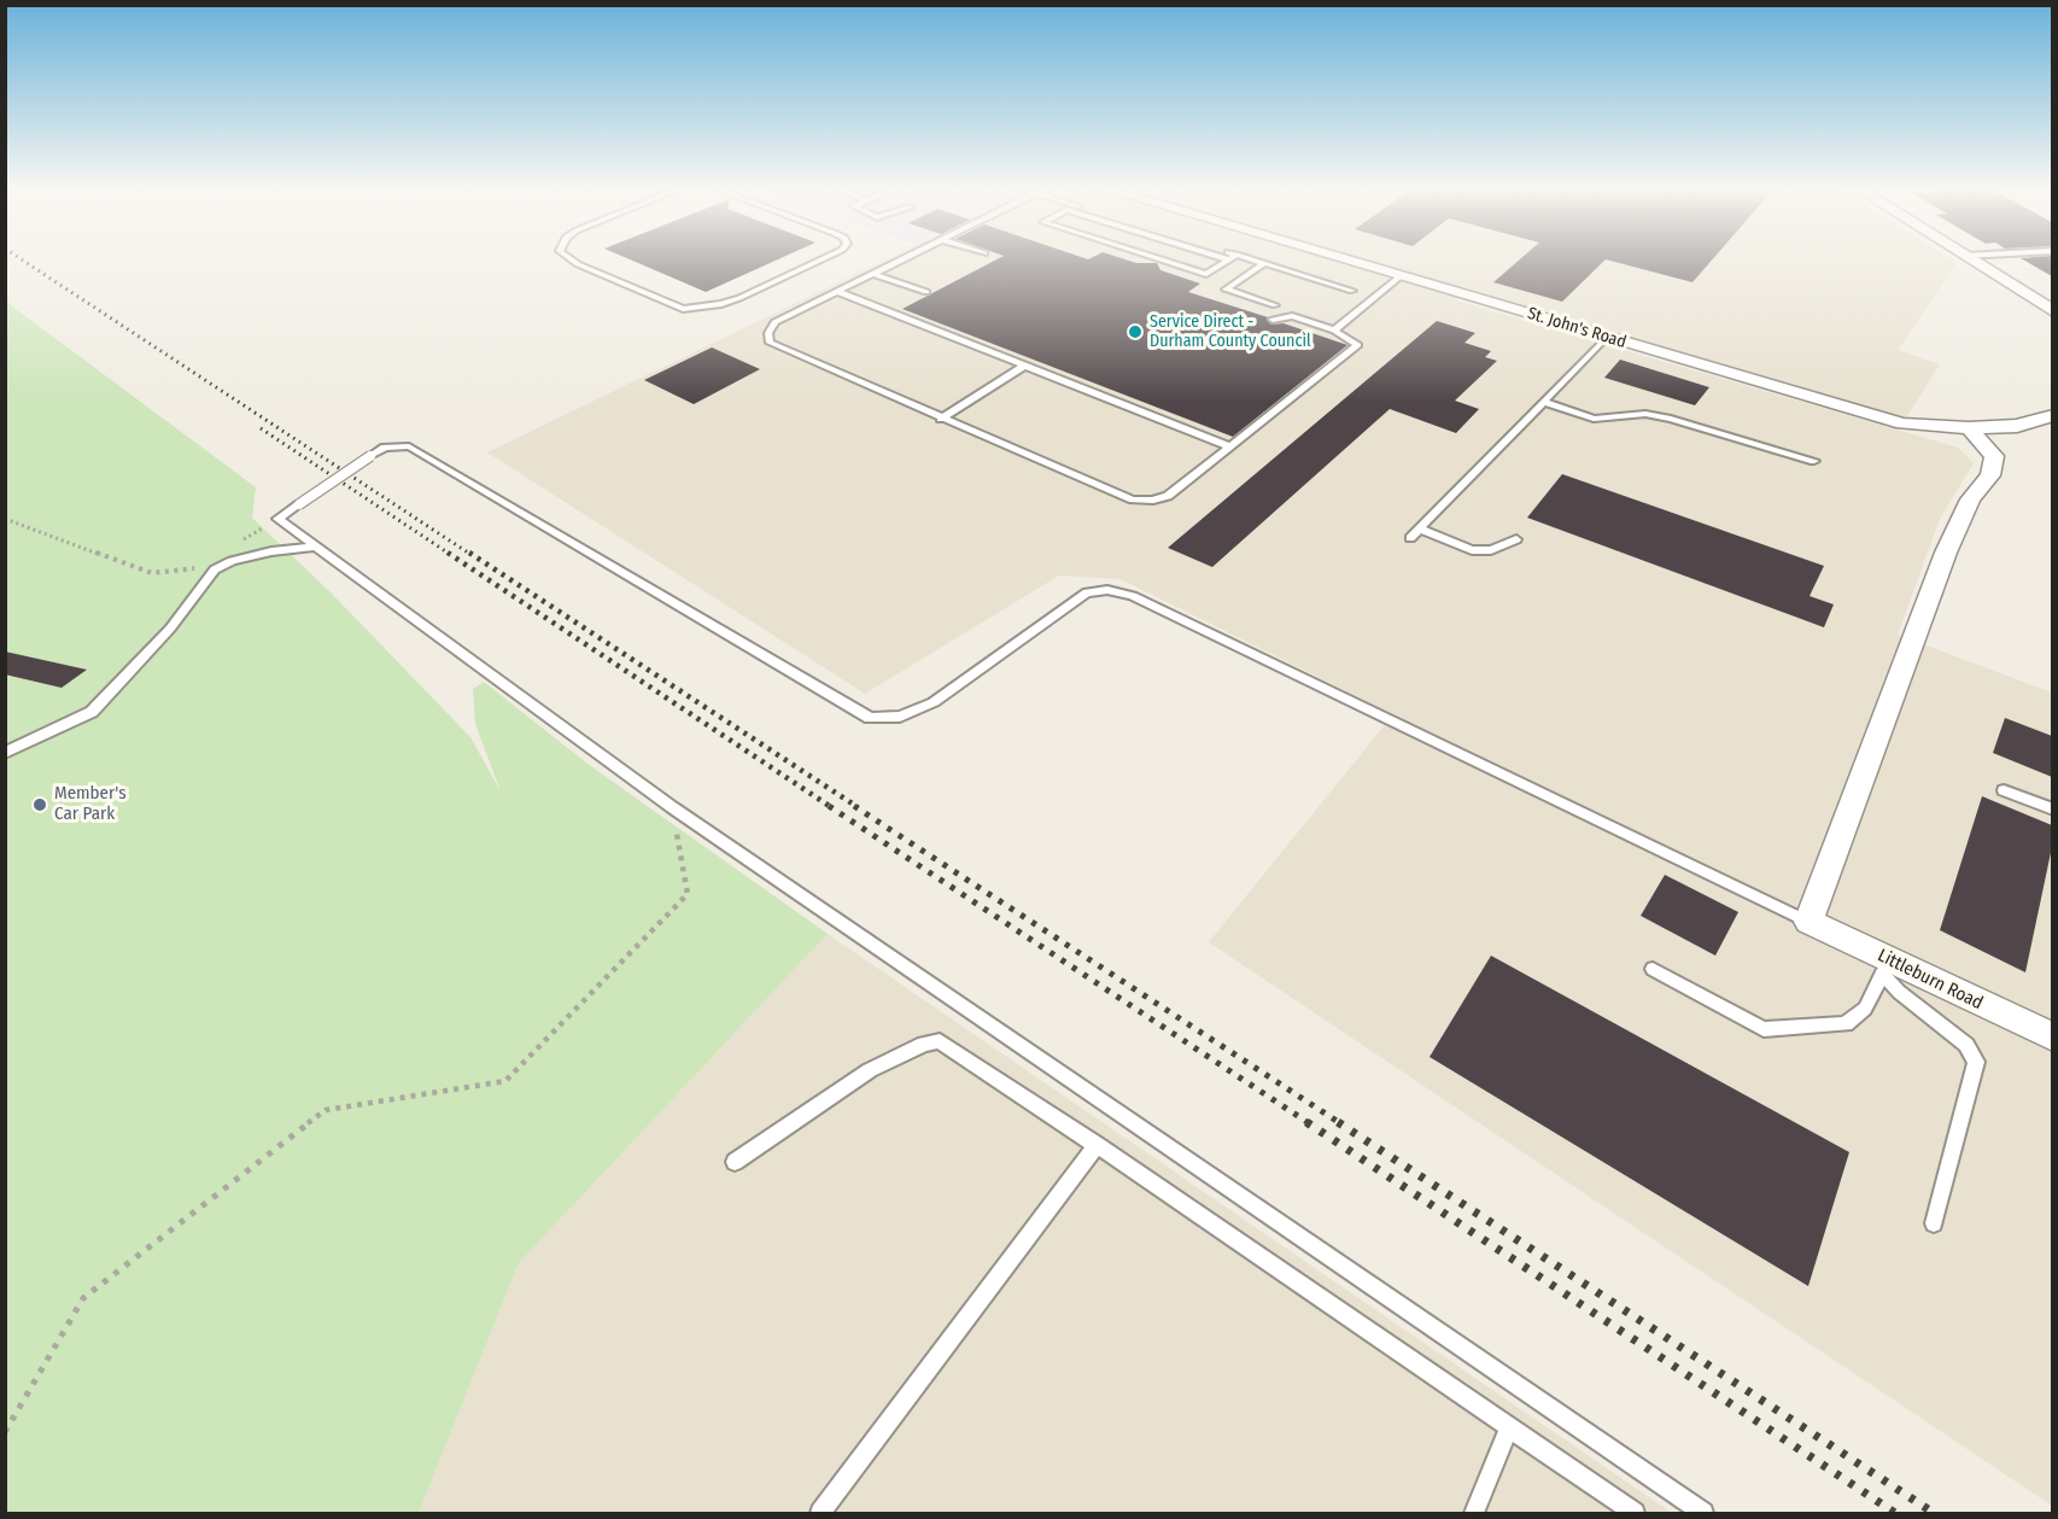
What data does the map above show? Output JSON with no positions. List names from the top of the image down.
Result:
{
  "streets": {
    "street": ["St. John's Road", "Littleburn Road"]
  },
  "places": ["Service Direct - Durham County Council", "Member's Car Park"]
}
